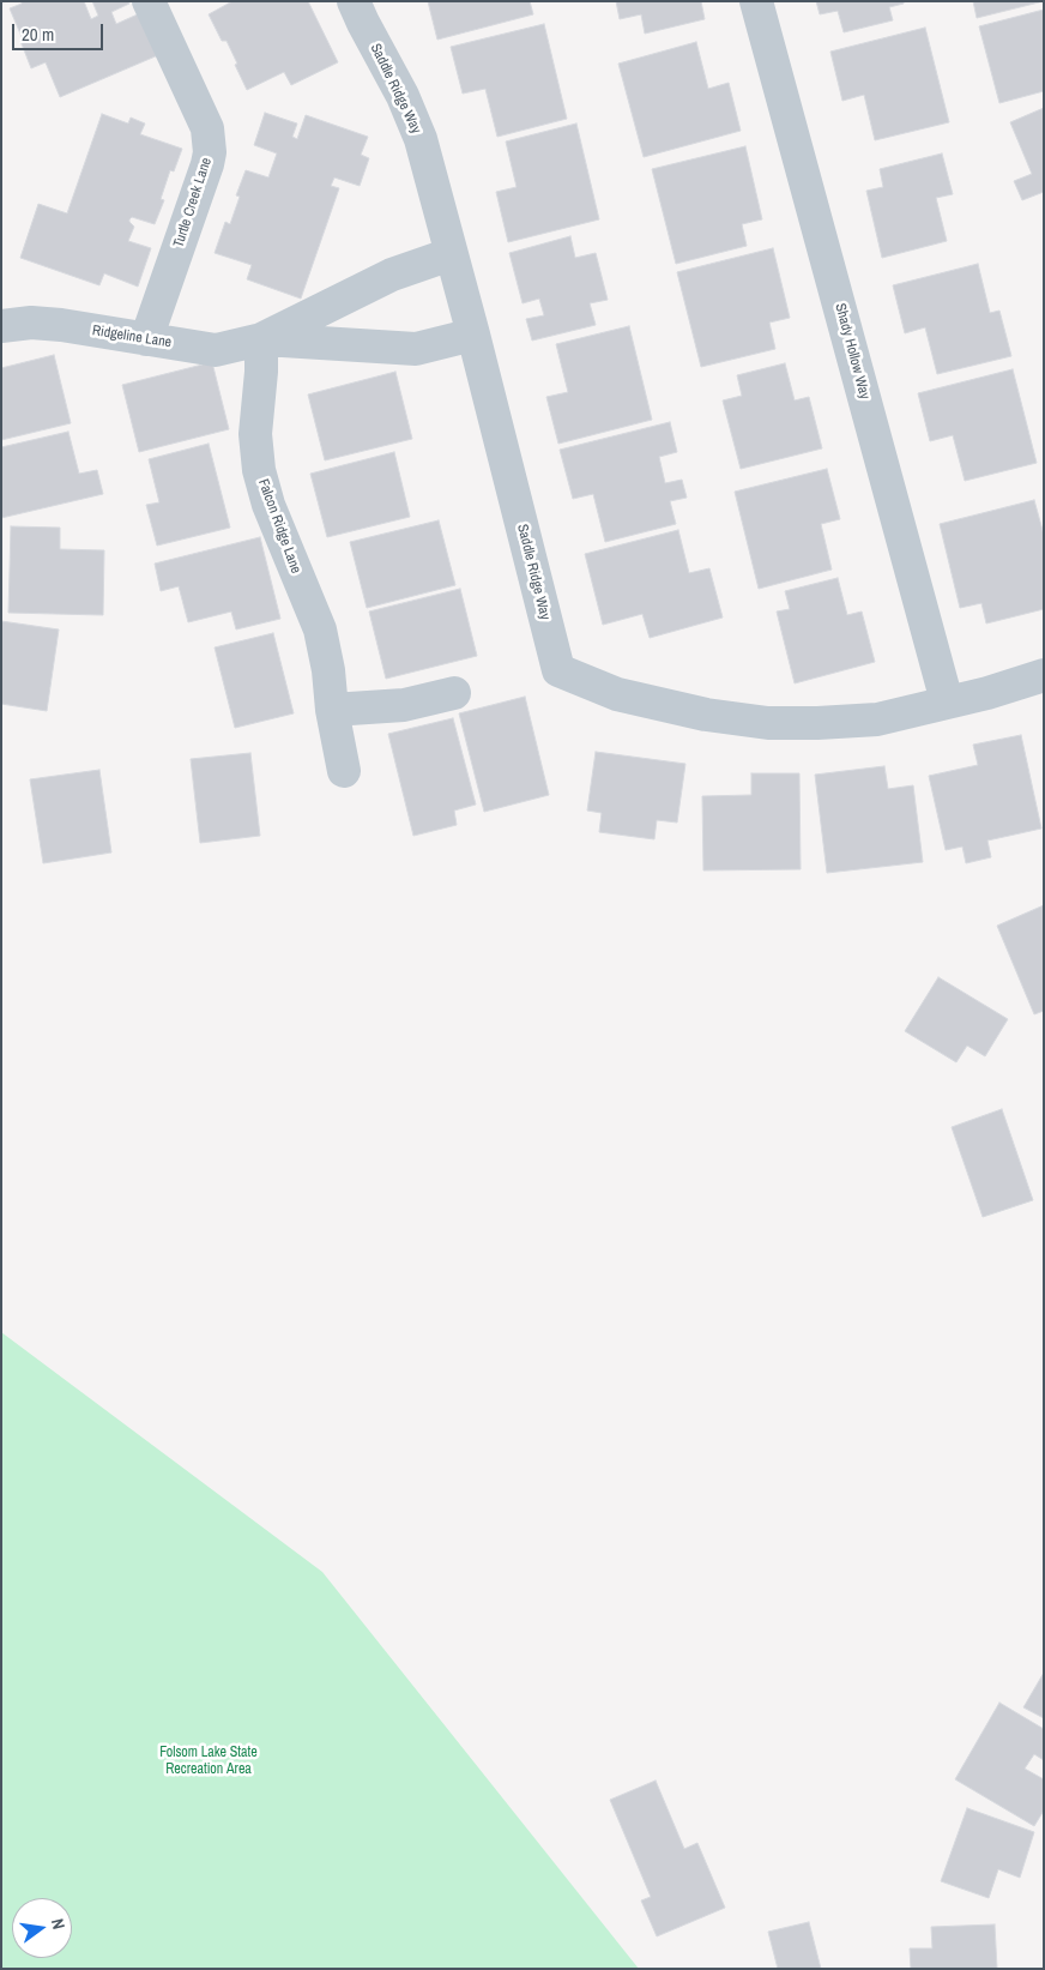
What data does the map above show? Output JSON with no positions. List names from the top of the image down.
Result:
{
  "streets": {
    "street": [
      "Saddle Ridge Way",
      "Turtle Creek Lane",
      "Ridgeline Lane",
      "Shady Hollow Way",
      "Falcon Ridge Lane"
    ]
  },
  "crossings": [
    ["Saddle Ridge Way", "Ridgeline Lane"],
    ["Saddle Ridge Way", "Shady Hollow Way"],
    ["Turtle Creek Lane", "Ridgeline Lane"],
    ["Ridgeline Lane", "Falcon Ridge Lane"]
  ],
  "parks": ["Folsom Lake State Recreation Area"],
  "scale_bar": "20 m",
  "north": "right"
}
